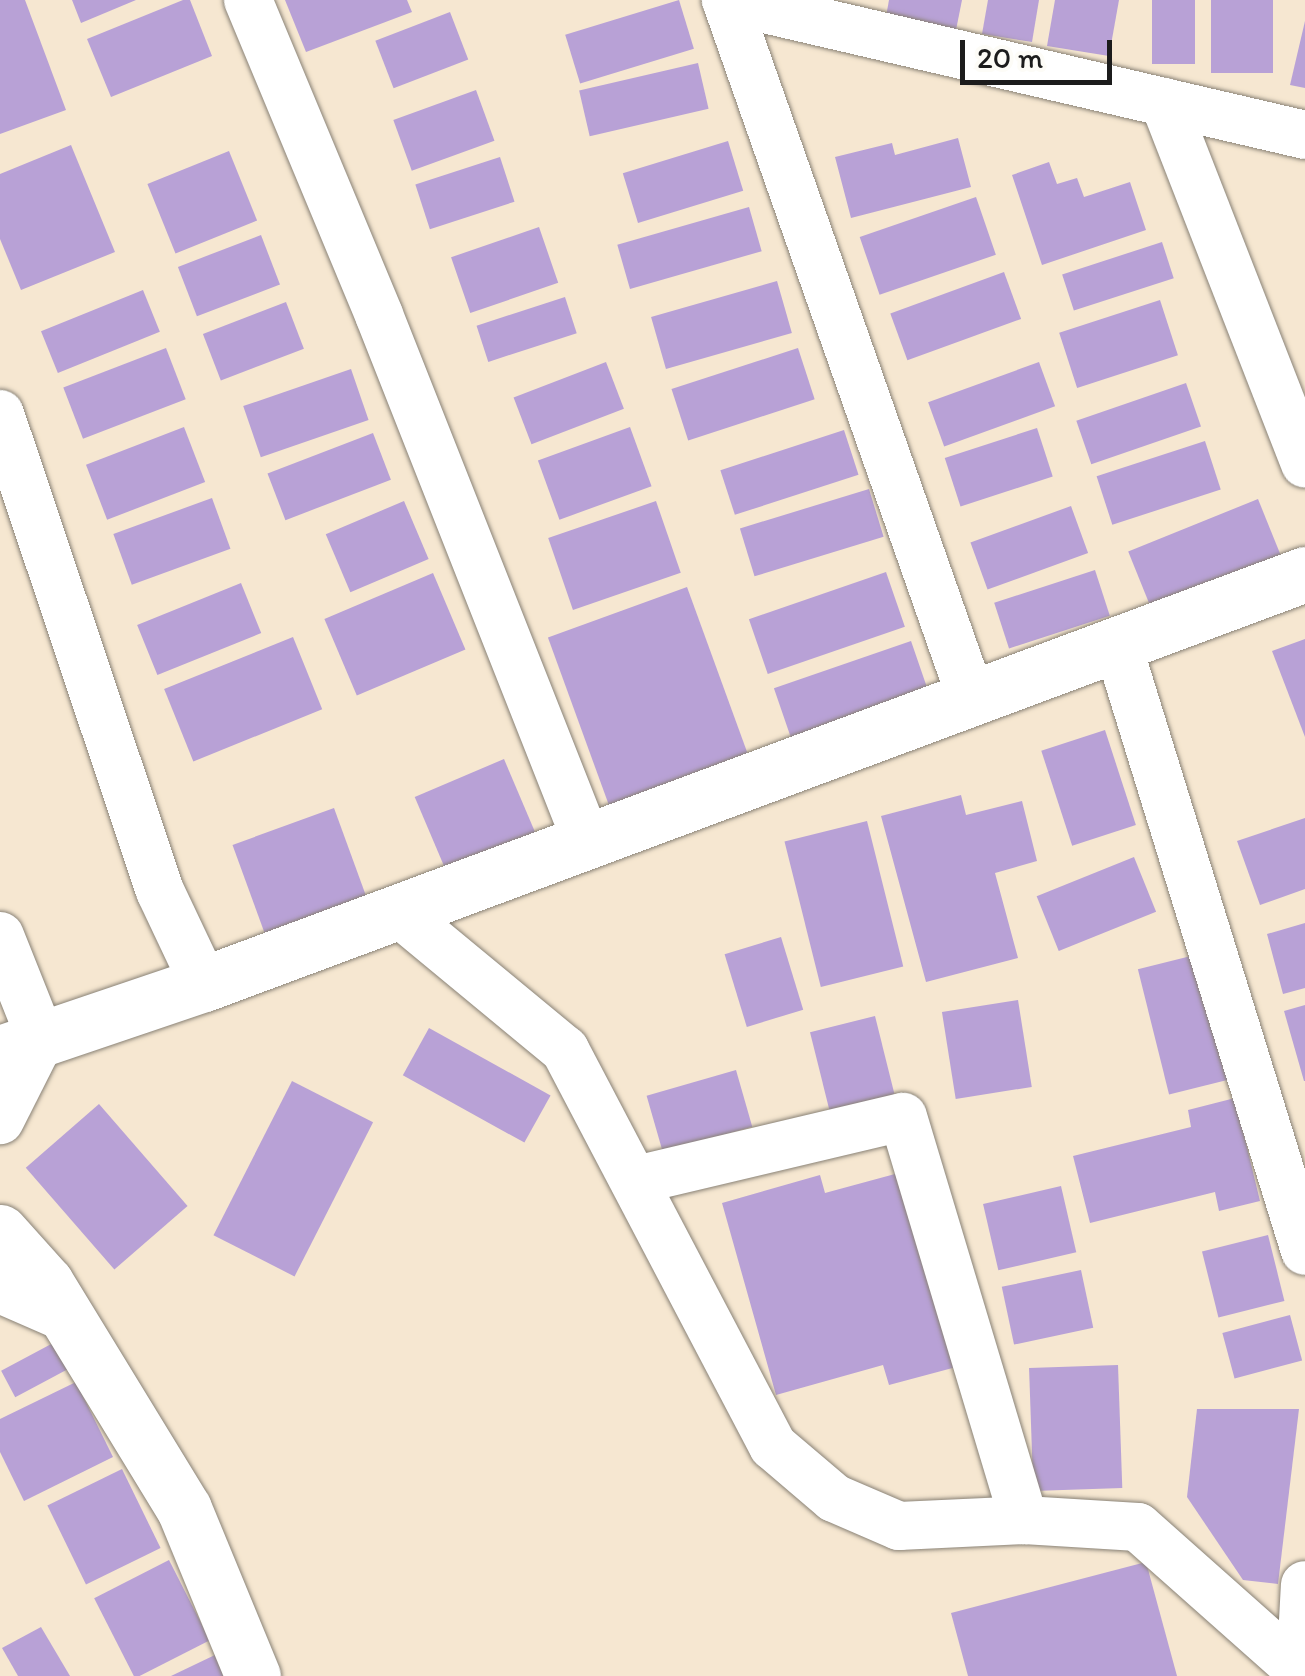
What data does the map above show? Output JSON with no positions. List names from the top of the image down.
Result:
{
  "scale_bar": "20 m"
}
